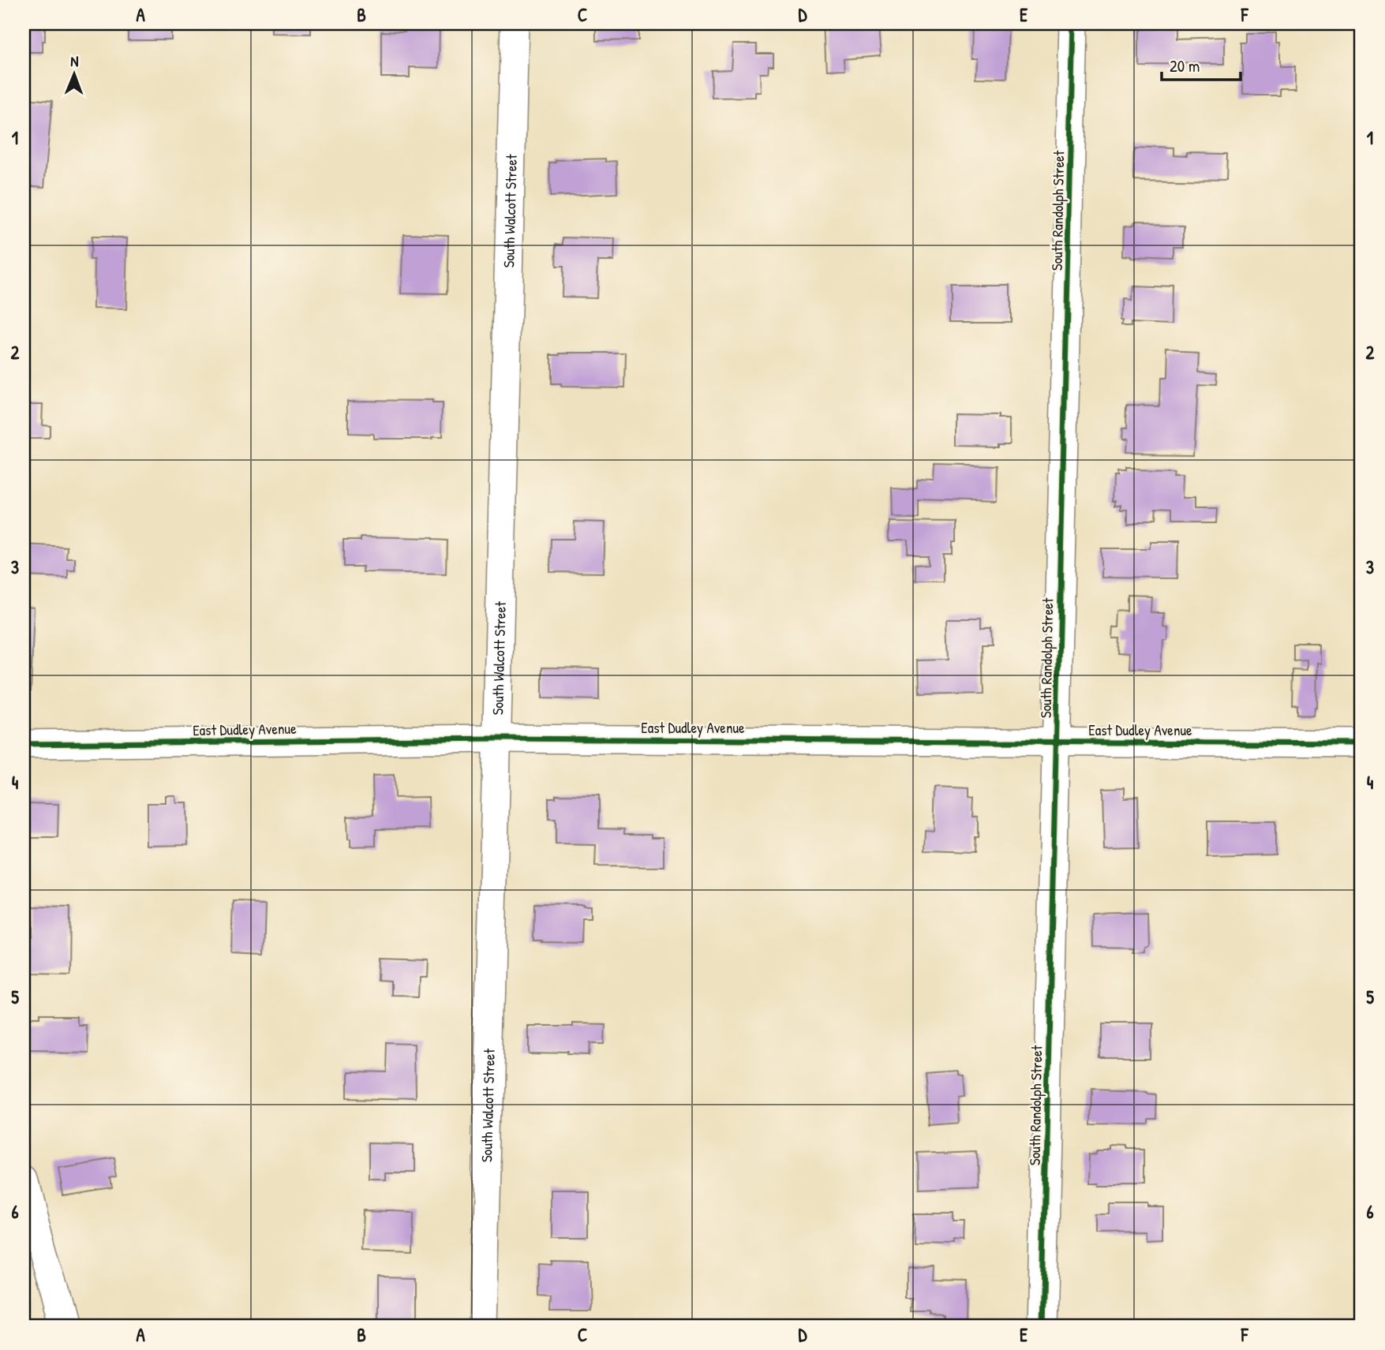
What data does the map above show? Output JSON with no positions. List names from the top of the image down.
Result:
{
  "streets": {
    "street": ["South Randolph Street", "South Walcott Street", "East Dudley Avenue"]
  },
  "crossings": [
    ["South Randolph Street", "East Dudley Avenue"],
    ["South Walcott Street", "East Dudley Avenue"]
  ],
  "scale_bar": "20 m",
  "north": "top",
  "grid": {
    "columns": [
      "A",
      "B",
      "C",
      "D",
      "E",
      "F"
    ],
    "rows": [
      "1",
      "2",
      "3",
      "4",
      "5",
      "6"
    ]
  }
}
